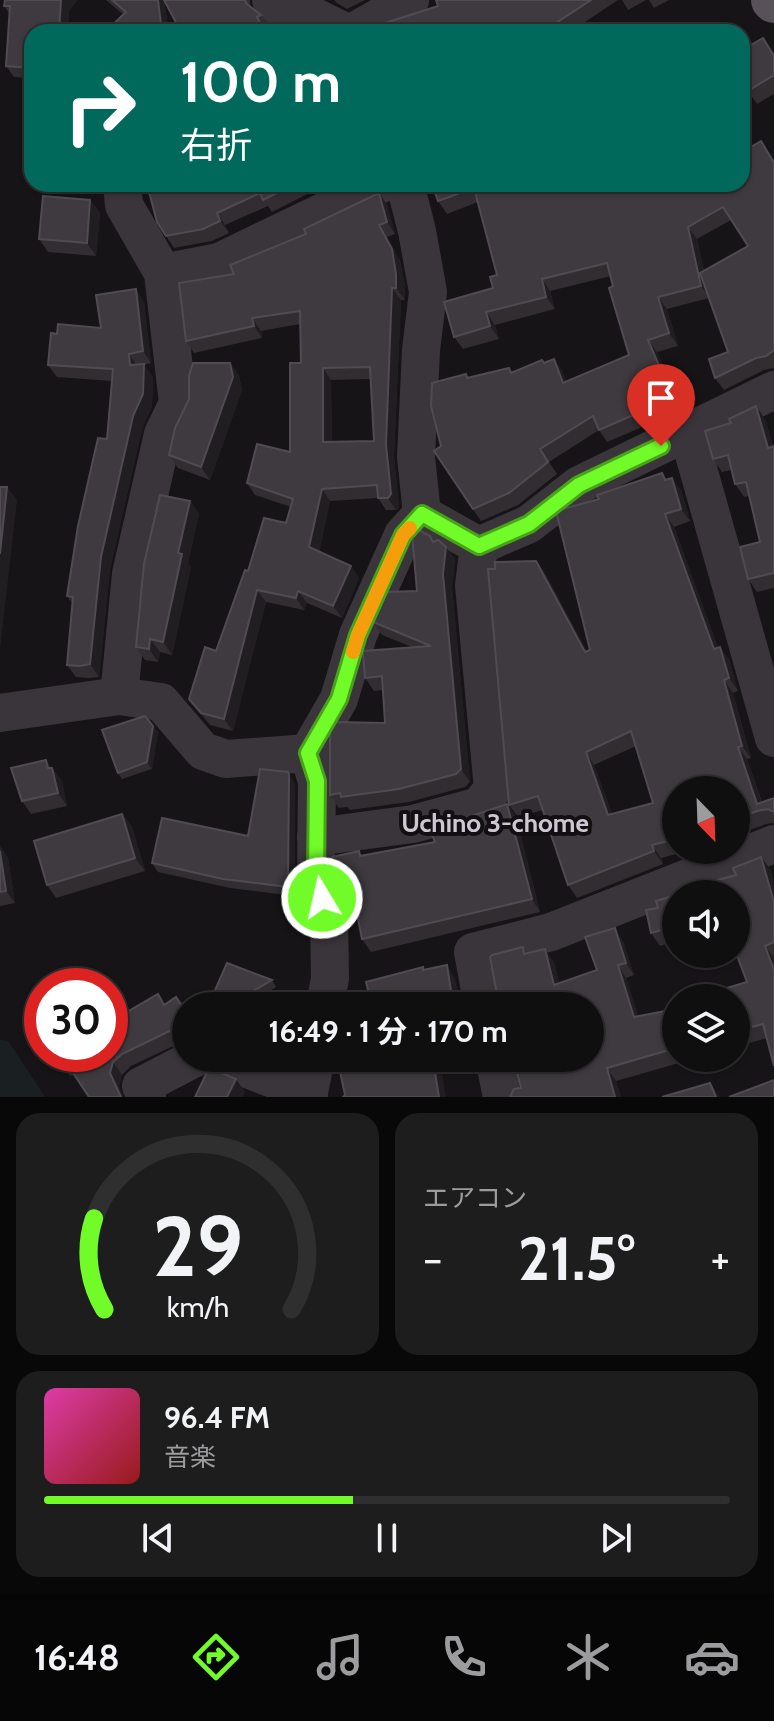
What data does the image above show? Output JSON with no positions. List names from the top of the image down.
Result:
{
  "districts": ["Uchino 3-chome"],
  "north": "bottom right",
  "page": {
    "turn": ["100 m", "右折"],
    "limit": "30",
    "trip": "16:49 · 1 分 · 170 m",
    "tile": "エアコン",
    "heat": ["−", "21.5°", "+"],
    "song": ["96.4 FM", "音楽"],
    "tabs": "16:48",
    "gauge": ["29", "km/h"]
  }
}
